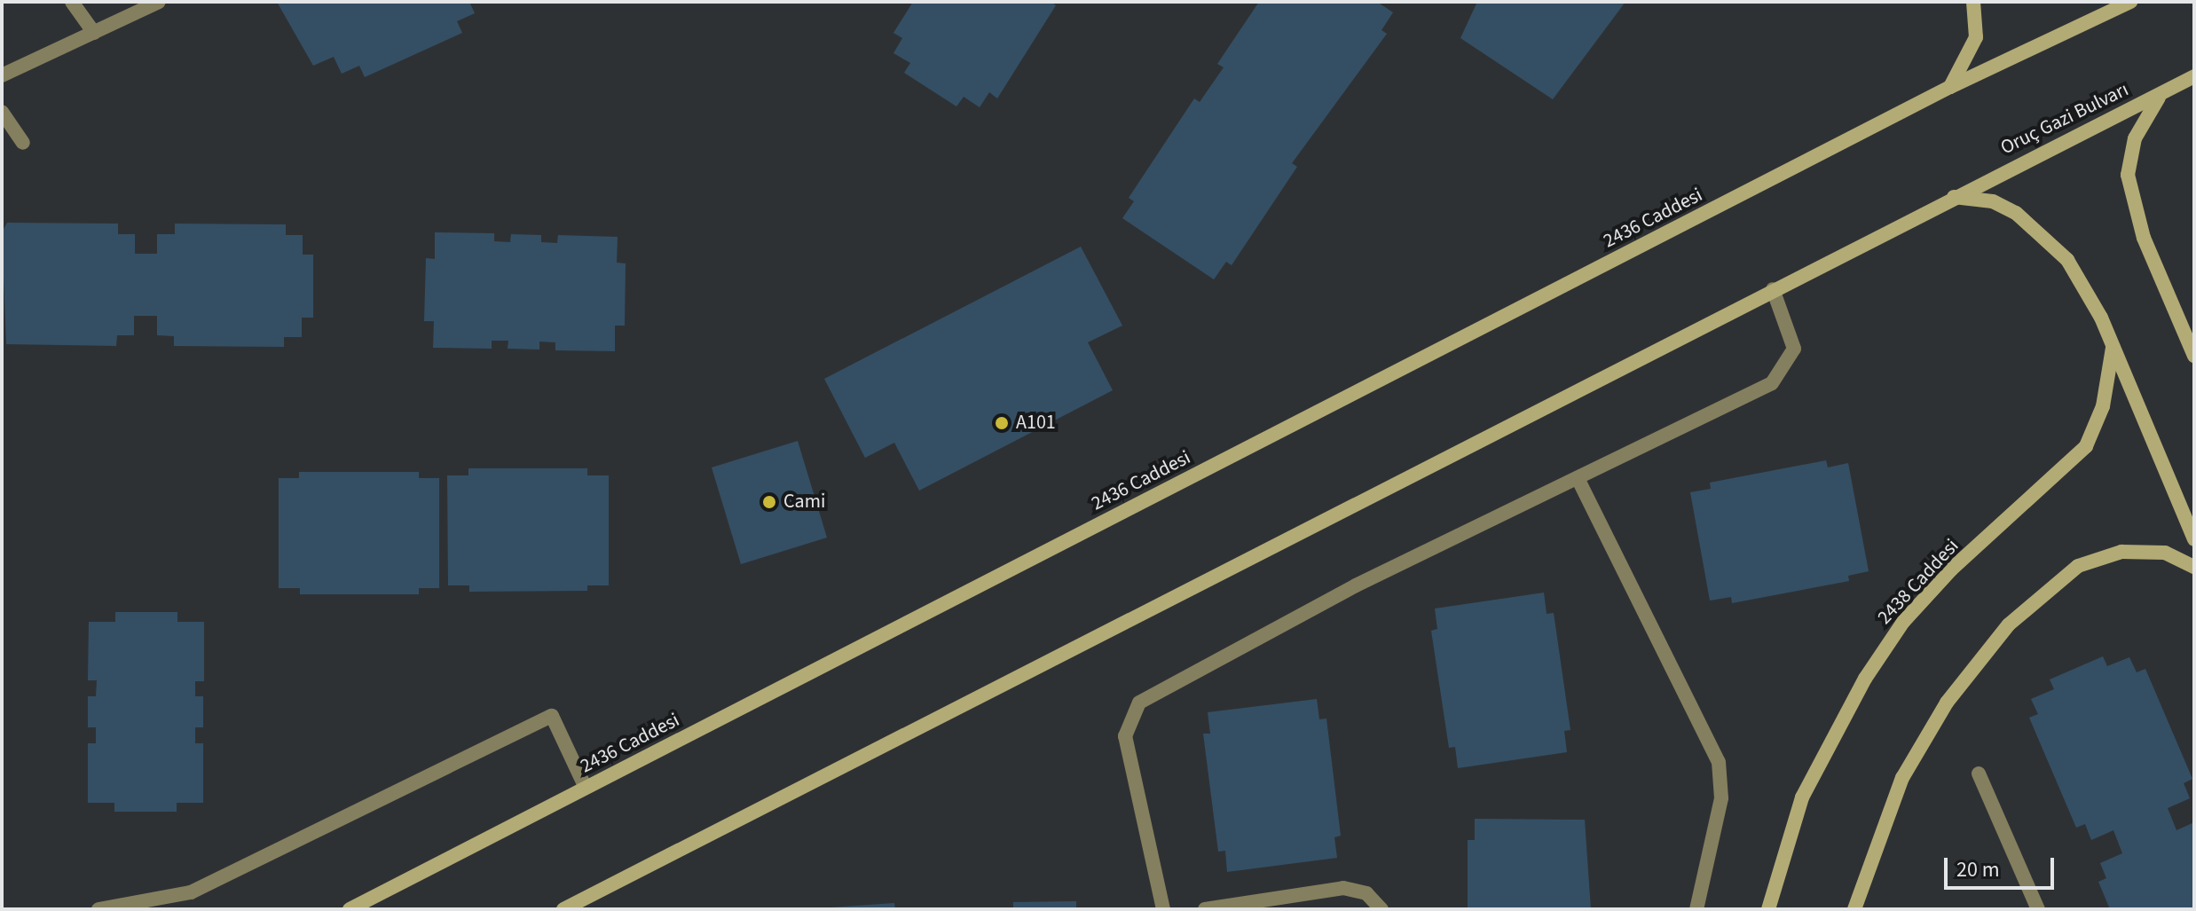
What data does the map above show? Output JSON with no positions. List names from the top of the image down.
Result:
{
  "streets": {
    "street": ["Oruç Gazi Bulvarı", "2436 Caddesi", "2438 Caddesi"]
  },
  "places": ["A101", "Cami"],
  "scale_bar": "20 m"
}
